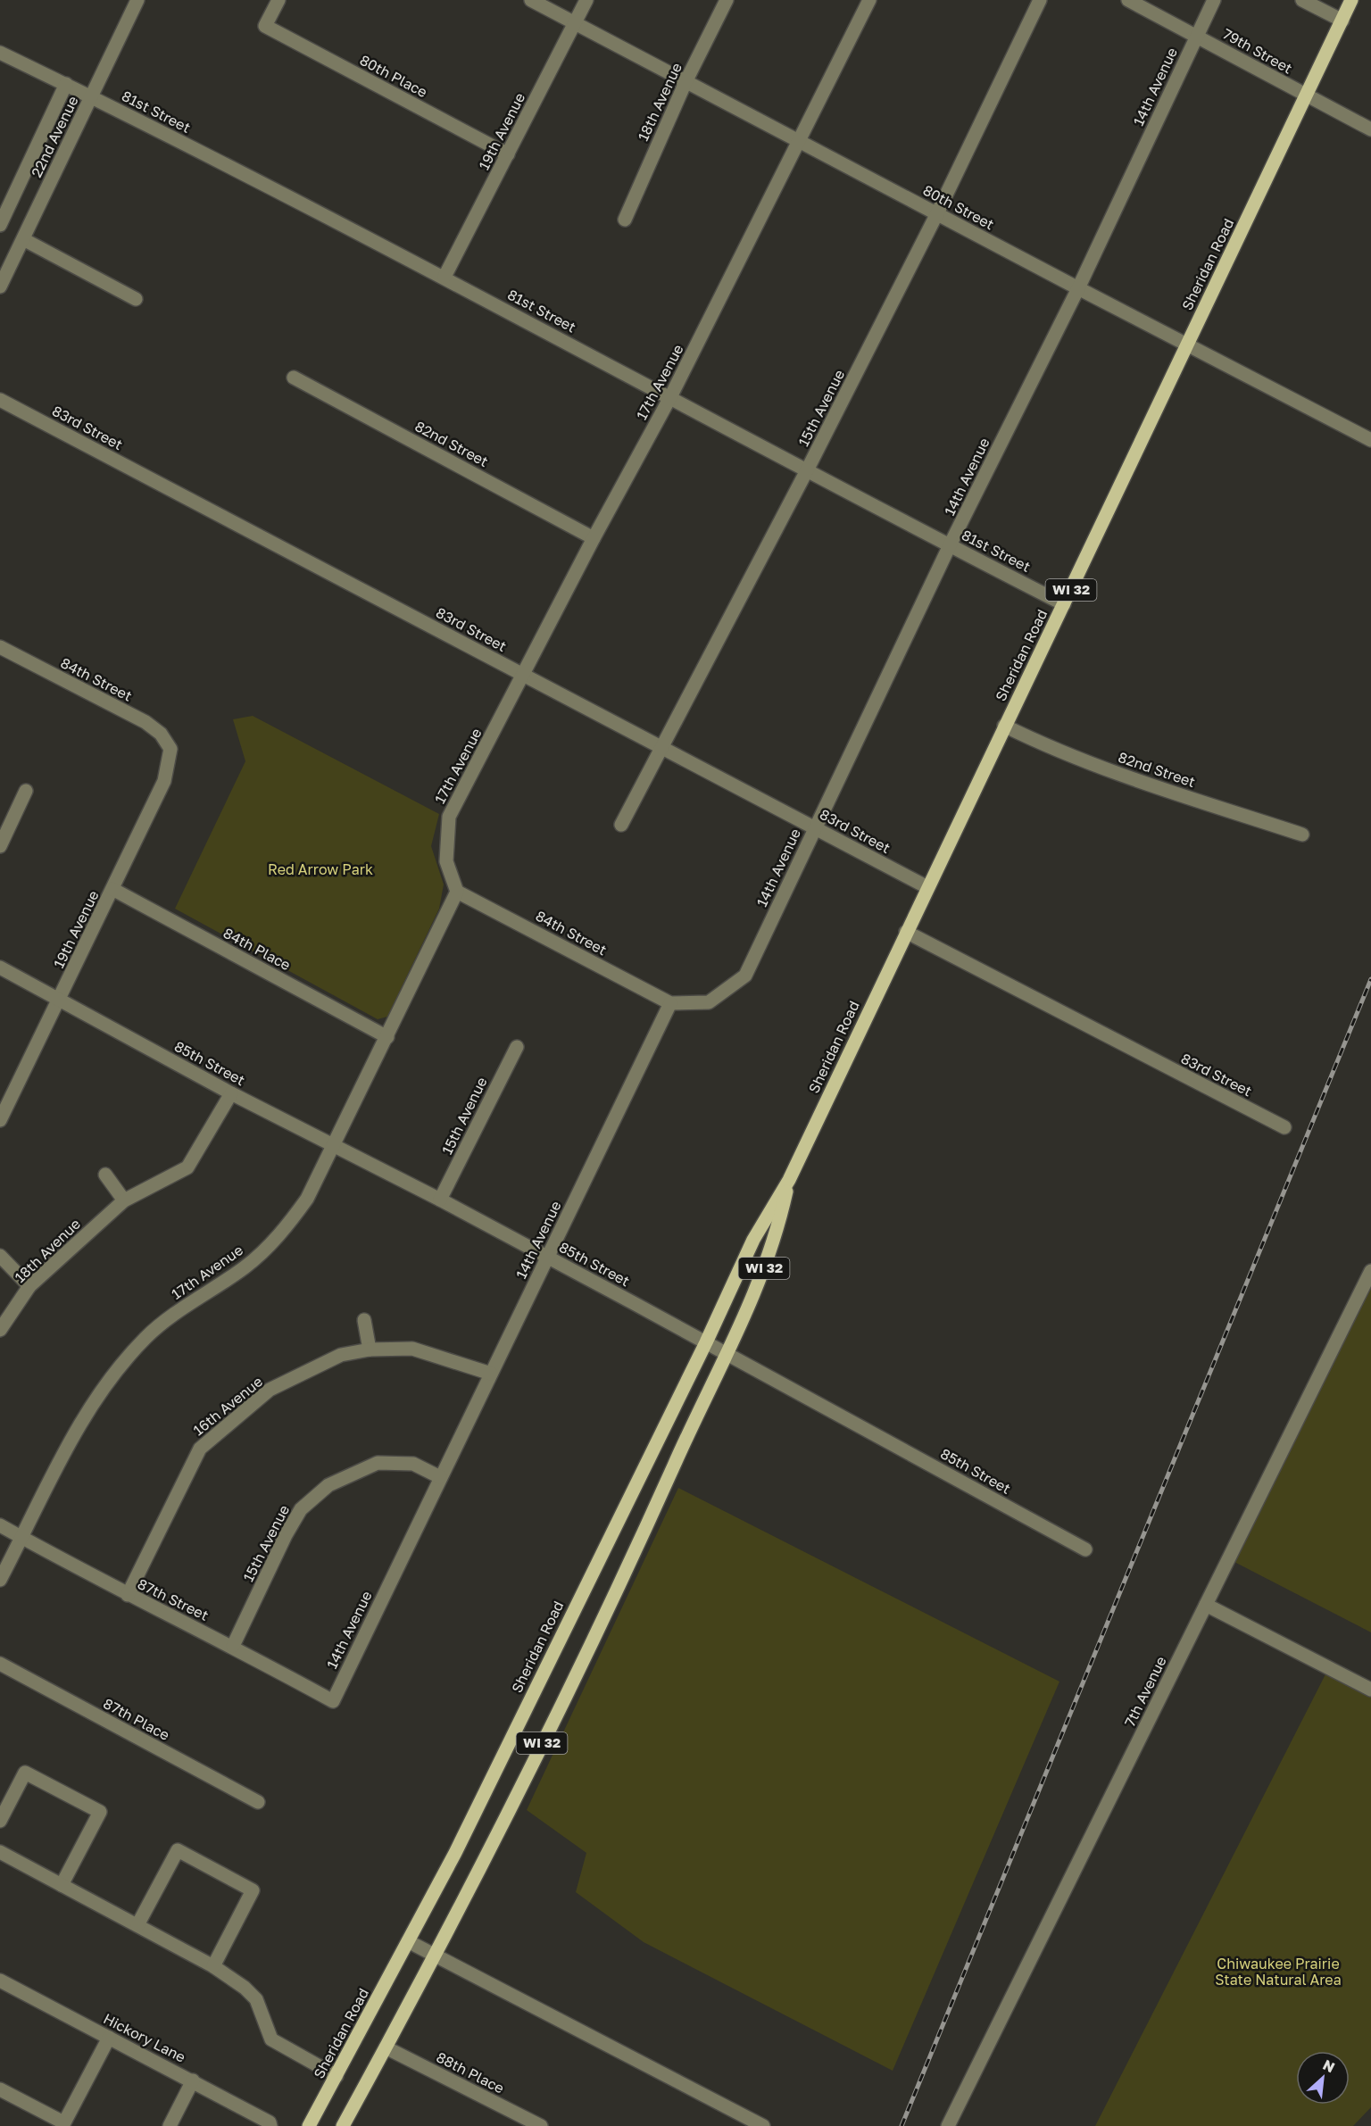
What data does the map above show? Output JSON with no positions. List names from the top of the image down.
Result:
{
  "streets": {
    "main road": ["Sheridan Road", "WI 32"],
    "street": [
      "79th Street",
      "80th Place",
      "14th Avenue",
      "18th Avenue",
      "81st Street",
      "19th Avenue",
      "22nd Avenue",
      "80th Street",
      "17th Avenue",
      "15th Avenue",
      "83rd Street",
      "82nd Street",
      "84th Street",
      "84th Place",
      "85th Street",
      "16th Avenue",
      "87th Street",
      "7th Avenue",
      "87th Place",
      "Hickory Lane",
      "88th Place"
    ]
  },
  "crossings": [
    ["79th Street", "14th Avenue"],
    ["79th Street", "Sheridan Road"],
    ["80th Place", "19th Avenue"],
    ["14th Avenue", "81st Street"],
    ["14th Avenue", "80th Street"],
    ["14th Avenue", "15th Avenue"],
    ["14th Avenue", "83rd Street"],
    ["14th Avenue", "84th Street"],
    ["14th Avenue", "85th Street"],
    ["14th Avenue", "16th Avenue"],
    ["14th Avenue", "87th Street"],
    ["18th Avenue", "80th Street"],
    ["18th Avenue", "85th Street"],
    ["81st Street", "19th Avenue"],
    ["81st Street", "22nd Avenue"],
    ["81st Street", "Sheridan Road"],
    ["81st Street", "17th Avenue"],
    ["81st Street", "15th Avenue"],
    ["19th Avenue", "80th Street"],
    ["19th Avenue", "84th Street"],
    ["19th Avenue", "84th Place"],
    ["19th Avenue", "85th Street"],
    ["80th Street", "Sheridan Road"],
    ["80th Street", "17th Avenue"],
    ["80th Street", "15th Avenue"],
    ["Sheridan Road", "83rd Street"],
    ["Sheridan Road", "82nd Street"],
    ["Sheridan Road", "85th Street"],
    ["Sheridan Road", "88th Place"],
    ["17th Avenue", "83rd Street"],
    ["17th Avenue", "82nd Street"],
    ["17th Avenue", "84th Street"],
    ["17th Avenue", "84th Place"],
    ["17th Avenue", "85th Street"],
    ["17th Avenue", "87th Street"],
    ["15th Avenue", "83rd Street"],
    ["15th Avenue", "85th Street"],
    ["15th Avenue", "87th Street"],
    ["16th Avenue", "87th Street"]
  ],
  "parks": ["Red Arrow Park", "Chiwaukee Prairie State Natural Area"],
  "north": "top right"
}
